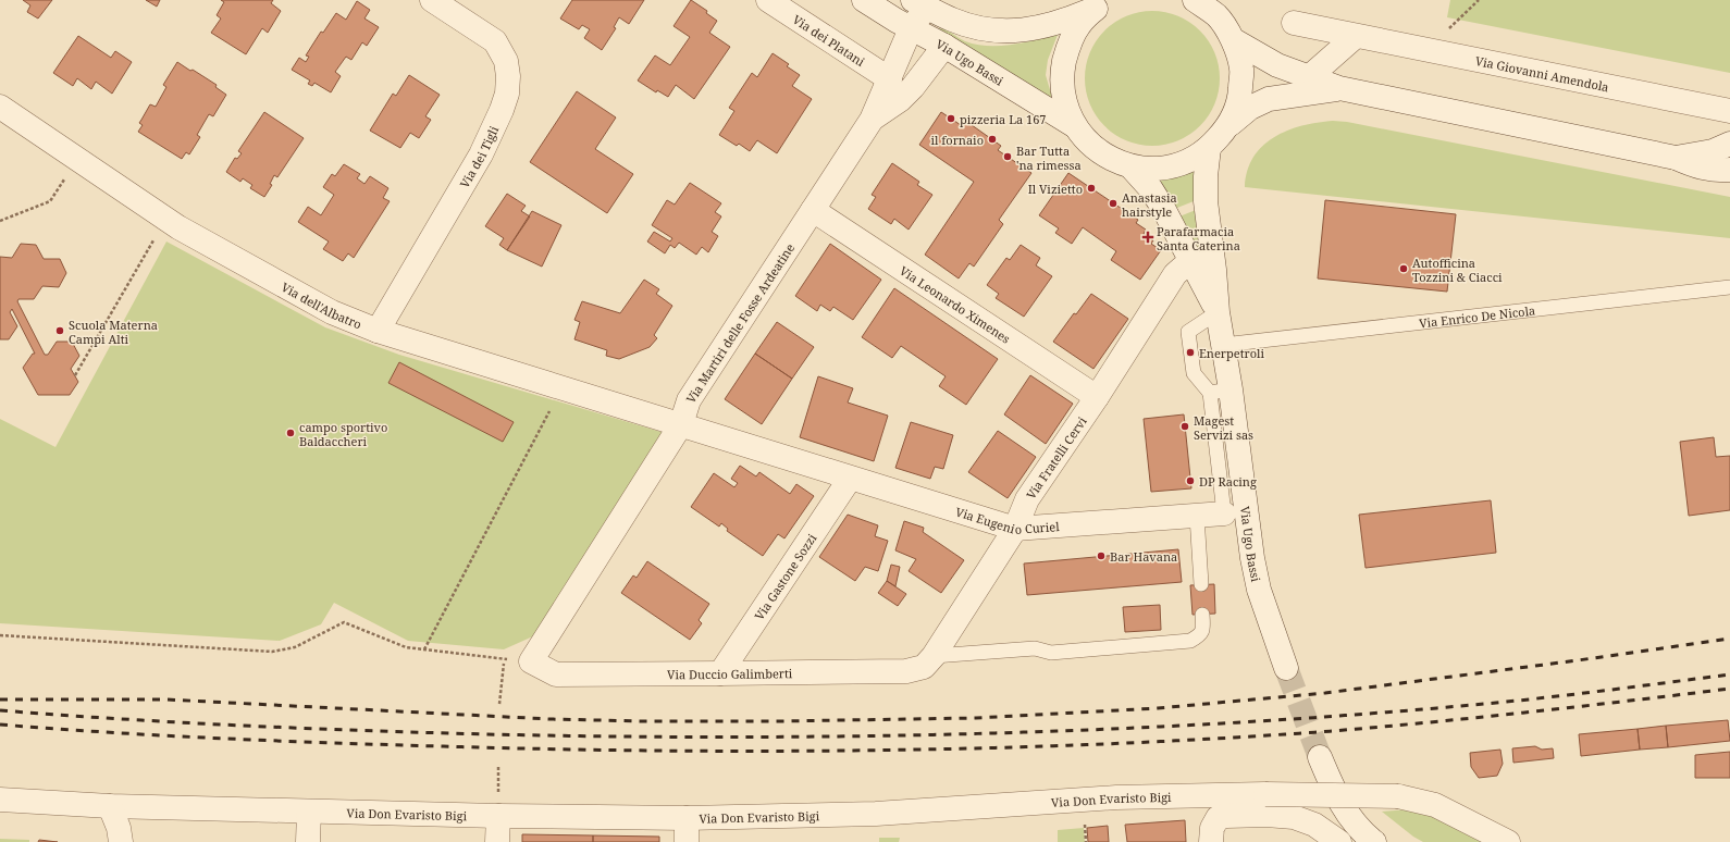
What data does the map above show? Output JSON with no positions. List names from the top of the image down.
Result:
{
  "streets": {
    "street": [
      "Via dei Platani",
      "Via Ugo Bassi",
      "Via Giovanni Amendola",
      "Via dei Tigli",
      "Via Leonardo Ximenes",
      "Via dell'Albatro",
      "Via Martiri delle Fosse Ardeatine",
      "Via Fratelli Cervi",
      "Via Eugenio Curiel",
      "Via Gastone Sozzi",
      "Via Duccio Galimberti",
      "Via Don Evaristo Bigi"
    ],
    "lane": ["Via Enrico De Nicola"]
  },
  "crossings": [
    ["Via dei Platani", "Via Martiri delle Fosse Ardeatine"],
    ["Via Ugo Bassi", "Via Enrico De Nicola"],
    ["Via Ugo Bassi", "Via Martiri delle Fosse Ardeatine"],
    ["Via Ugo Bassi", "Via Fratelli Cervi"],
    ["Via Ugo Bassi", "Via Eugenio Curiel"],
    ["Via dei Tigli", "Via dell'Albatro"],
    ["Via Leonardo Ximenes", "Via Martiri delle Fosse Ardeatine"],
    ["Via Leonardo Ximenes", "Via Fratelli Cervi"],
    ["Via dell'Albatro", "Via Martiri delle Fosse Ardeatine"],
    ["Via dell'Albatro", "Via Eugenio Curiel"],
    ["Via Martiri delle Fosse Ardeatine", "Via Eugenio Curiel"],
    ["Via Martiri delle Fosse Ardeatine", "Via Duccio Galimberti"],
    ["Via Fratelli Cervi", "Via Eugenio Curiel"],
    ["Via Fratelli Cervi", "Via Duccio Galimberti"],
    ["Via Eugenio Curiel", "Via Gastone Sozzi"],
    ["Via Gastone Sozzi", "Via Duccio Galimberti"]
  ],
  "places": {
    "other": [
      "pizzeria La 167",
      "il fornaio",
      "Bar Tutta 'na rimessa",
      "Il Vizietto",
      "Anastasia hairstyle",
      "Autofficina Tozzini & Ciacci",
      "Scuola Materna Campi Alti",
      "Enerpetroli",
      "Magest Servizi sas",
      "campo sportivo Baldaccheri",
      "DP Racing",
      "Bar Havana"
    ],
    "health": ["Parafarmacia Santa Caterina"]
  }
}
